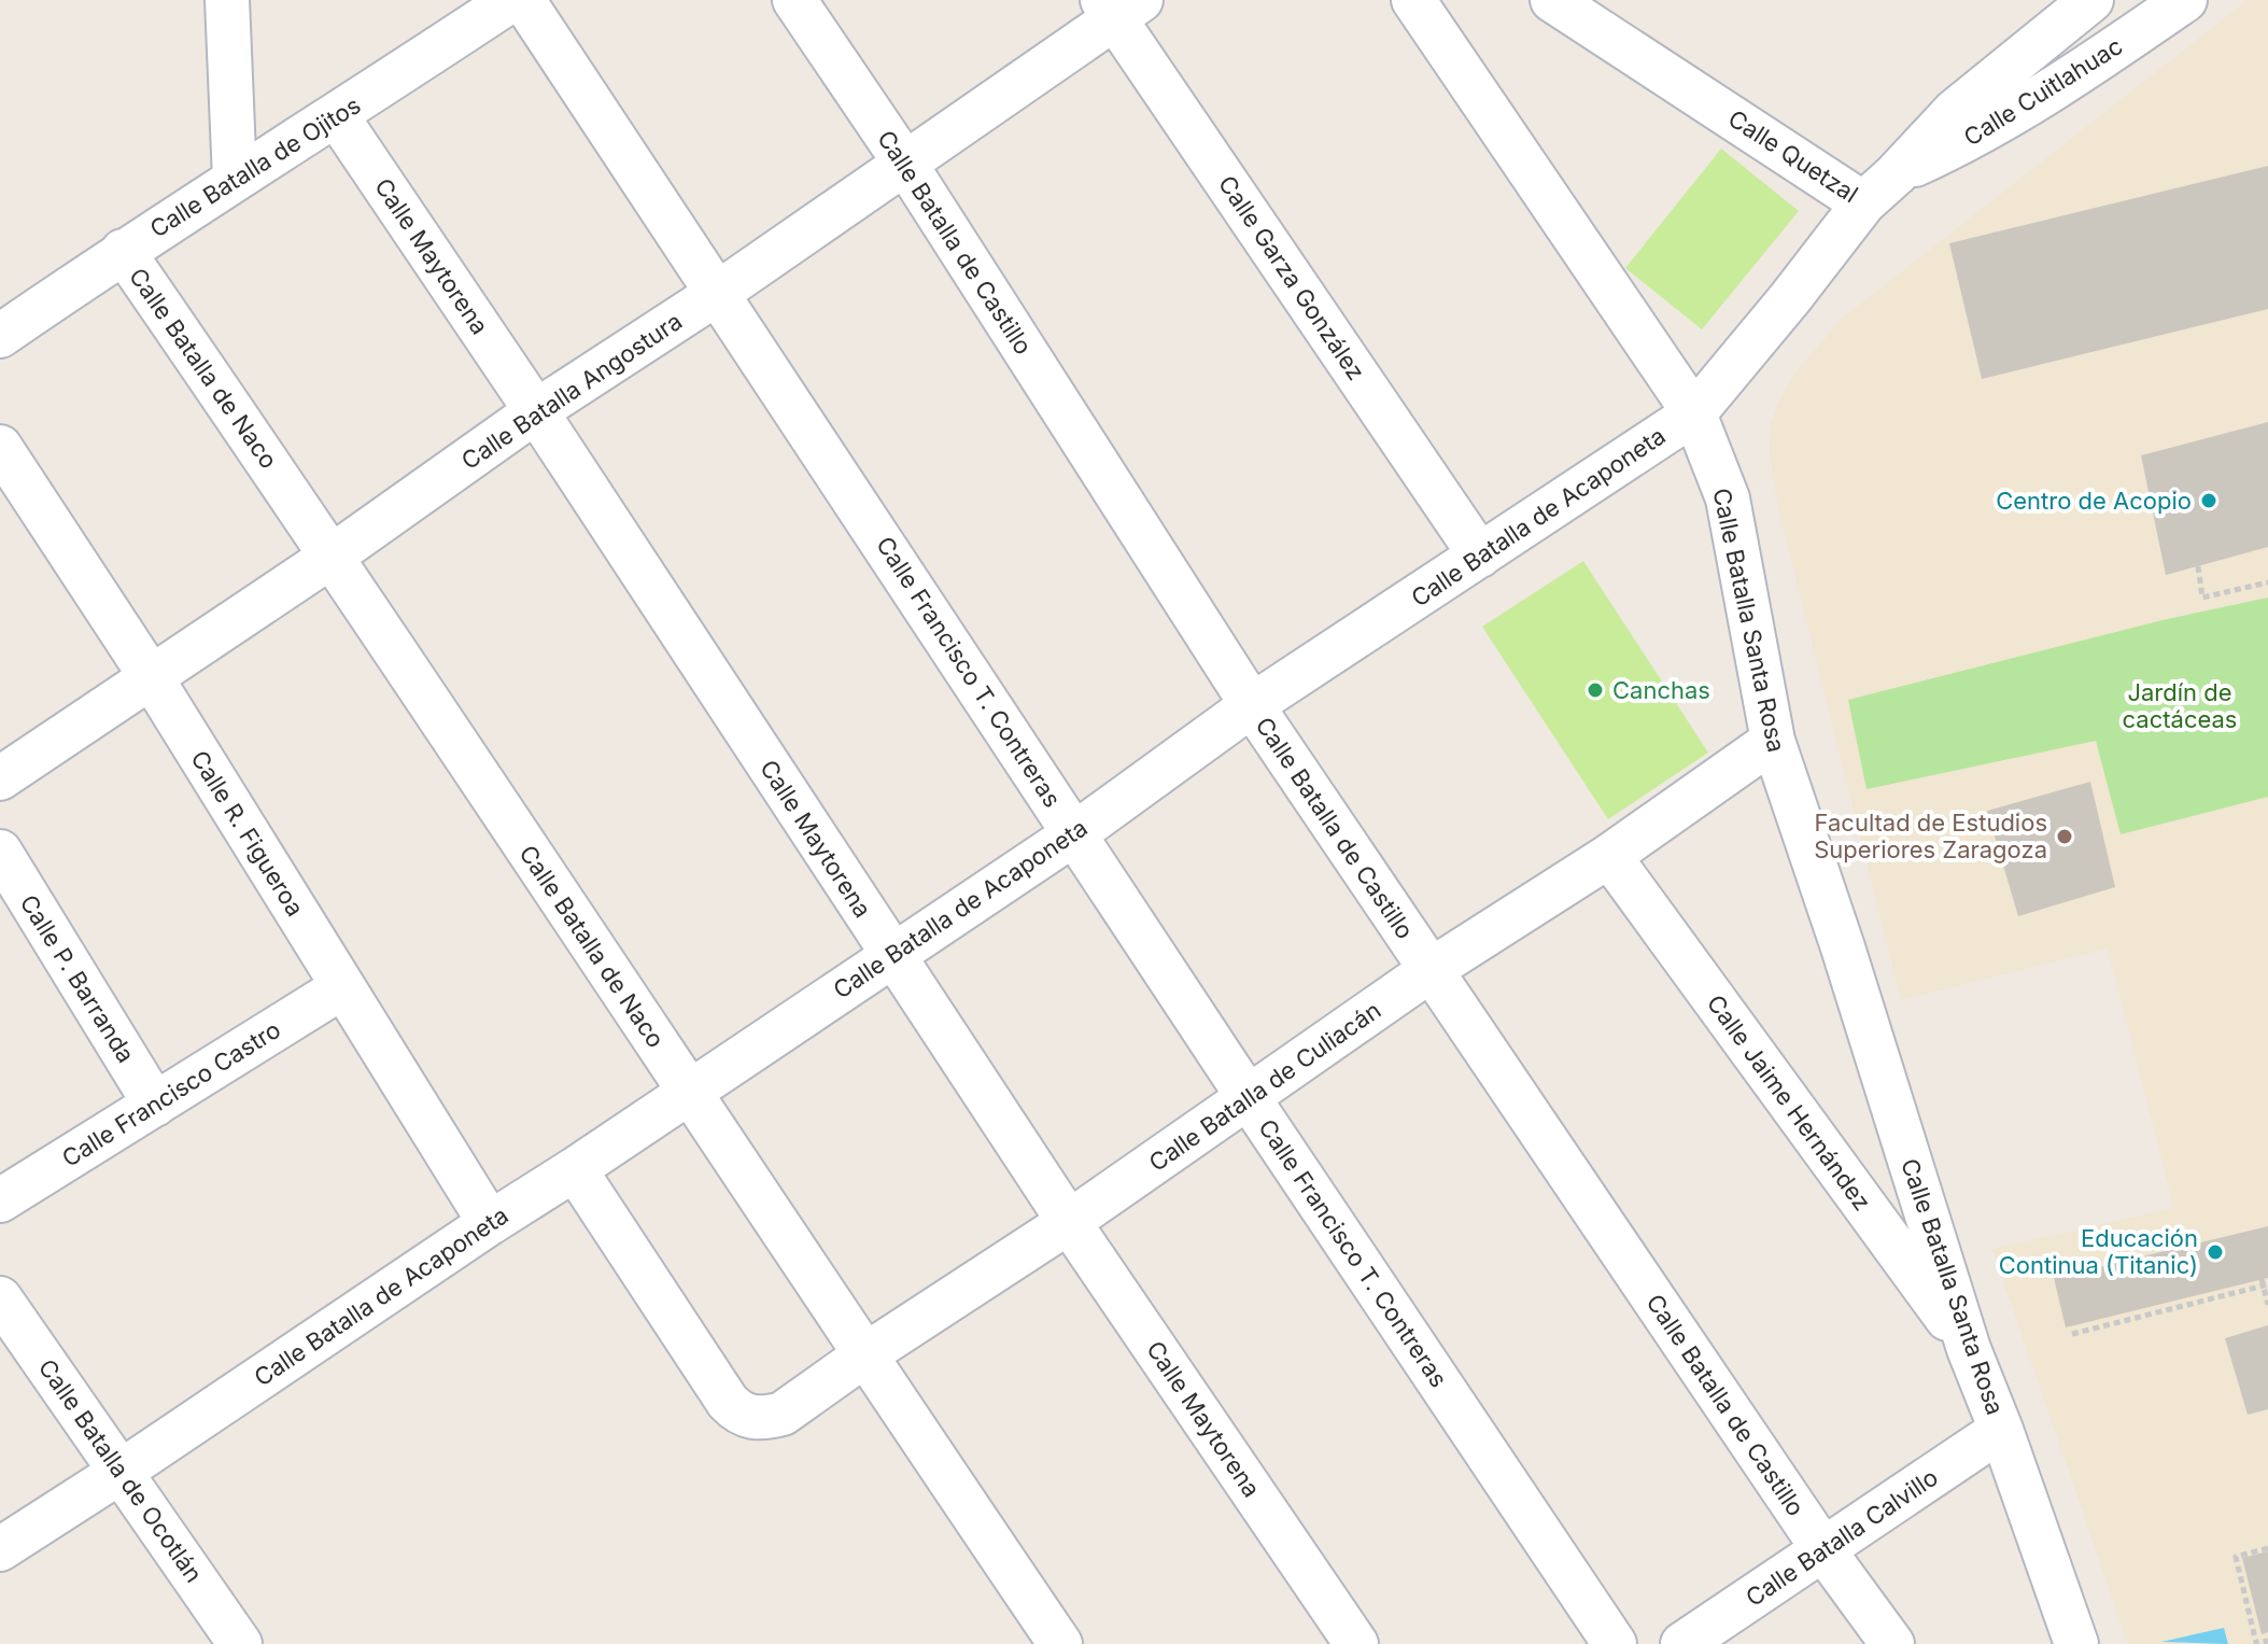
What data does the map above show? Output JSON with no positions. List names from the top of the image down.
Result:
{
  "streets": {
    "street": [
      "Calle Cuitlahuac",
      "Calle Quetzal",
      "Calle Batalla de Ojitos",
      "Calle Batalla de Castillo",
      "Calle Maytorena",
      "Calle Garza González",
      "Calle Batalla de Naco",
      "Calle Batalla Angostura",
      "Calle Batalla de Acaponeta",
      "Calle Batalla Santa Rosa",
      "Calle Francisco T. Contreras",
      "Calle R. Figueroa",
      "Calle P. Barranda",
      "Calle Batalla de Culiacán",
      "Calle Francisco Castro",
      "Calle Jaime Hernández",
      "Calle Batalla de Ocotlán",
      "Calle Batalla Calvillo"
    ]
  },
  "crossings": [
    ["Calle Cuitlahuac", "Calle Quetzal"],
    ["Calle Quetzal", "Calle Batalla de Acaponeta"],
    ["Calle Batalla de Ojitos", "Calle Maytorena"],
    ["Calle Batalla de Ojitos", "Calle Batalla de Naco"],
    ["Calle Batalla de Castillo", "Calle Batalla Angostura"],
    ["Calle Batalla de Castillo", "Calle Batalla de Acaponeta"],
    ["Calle Batalla de Castillo", "Calle Batalla de Culiacán"],
    ["Calle Batalla de Castillo", "Calle Batalla Calvillo"],
    ["Calle Maytorena", "Calle Batalla Angostura"],
    ["Calle Maytorena", "Calle Batalla de Acaponeta"],
    ["Calle Maytorena", "Calle Batalla de Culiacán"],
    ["Calle Garza González", "Calle Batalla Angostura"],
    ["Calle Garza González", "Calle Batalla de Acaponeta"],
    ["Calle Batalla de Naco", "Calle Batalla Angostura"],
    ["Calle Batalla de Naco", "Calle Batalla de Acaponeta"],
    ["Calle Batalla de Naco", "Calle Batalla de Culiacán"],
    ["Calle Batalla Angostura", "Calle Francisco T. Contreras"],
    ["Calle Batalla Angostura", "Calle R. Figueroa"],
    ["Calle Batalla de Acaponeta", "Calle Batalla Santa Rosa"],
    ["Calle Batalla de Acaponeta", "Calle Francisco T. Contreras"],
    ["Calle Batalla de Acaponeta", "Calle R. Figueroa"],
    ["Calle Batalla de Acaponeta", "Calle Batalla de Culiacán"],
    ["Calle Batalla de Acaponeta", "Calle Batalla de Ocotlán"],
    ["Calle Batalla Santa Rosa", "Calle Batalla de Culiacán"],
    ["Calle Batalla Santa Rosa", "Calle Jaime Hernández"],
    ["Calle Batalla Santa Rosa", "Calle Batalla Calvillo"],
    ["Calle Francisco T. Contreras", "Calle Batalla de Culiacán"],
    ["Calle R. Figueroa", "Calle Francisco Castro"],
    ["Calle P. Barranda", "Calle Francisco Castro"],
    ["Calle Batalla de Culiacán", "Calle Jaime Hernández"]
  ],
  "parks": ["Jardín de cactáceas"],
  "places": [
    "Centro de Acopio",
    "Canchas",
    "Facultad de Estudios Superiores Zaragoza",
    "Educación Continua (Titanic)"
  ]
}
